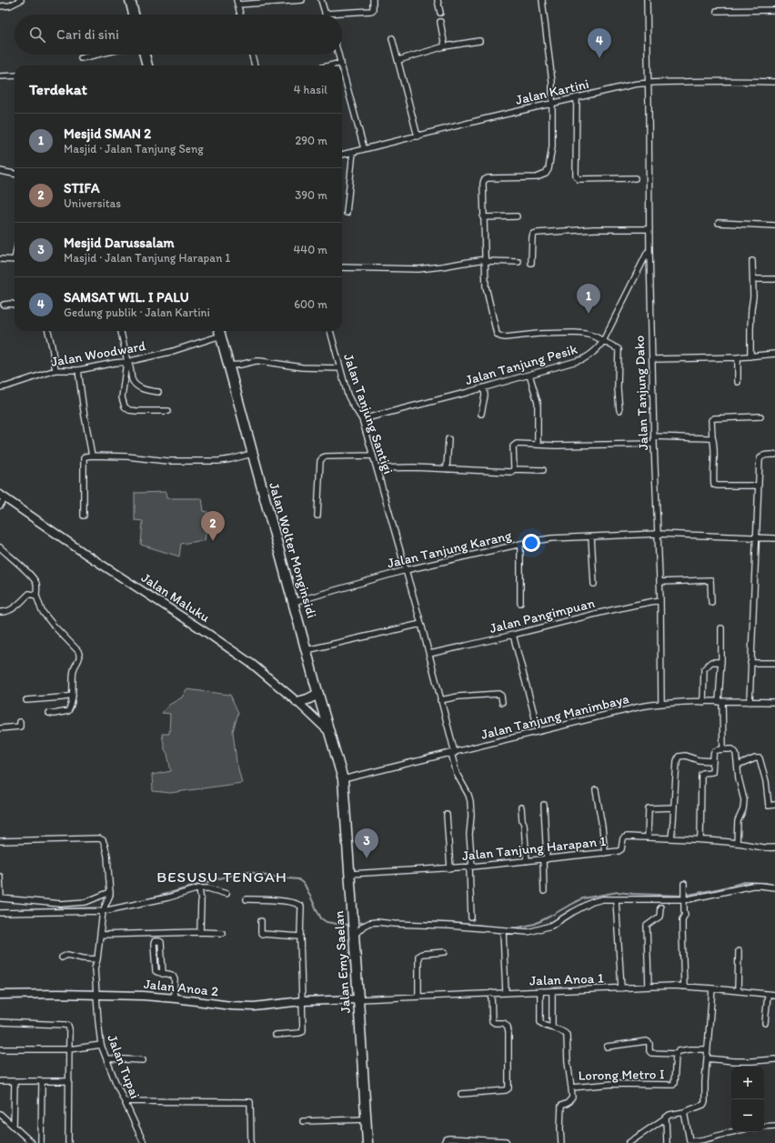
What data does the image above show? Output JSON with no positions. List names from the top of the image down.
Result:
{
  "streets": {
    "highway": ["Jalan Wolter Monginsidi", "Jalan Emy Saelan"],
    "main road": ["Jalan Maluku", "Jalan Anoa 2"],
    "street": [
      "Jalan Kartini",
      "Jalan Woodward",
      "Jalan Tanjung Pesik",
      "Jalan Tanjung Dako",
      "Jalan Tanjung Santigi",
      "Jalan Tanjung Karang",
      "Jalan Pangimpuan",
      "Jalan Tanjung Manimbaya",
      "Jalan Tanjung Harapan 1",
      "Jalan Anoa 1",
      "Jalan Tupai",
      "Lorong Metro I"
    ]
  },
  "crossings": [
    ["Jalan Kartini", "Jalan Tanjung Dako"],
    ["Jalan Woodward", "Jalan Wolter Monginsidi"],
    ["Jalan Tanjung Pesik", "Jalan Tanjung Dako"],
    ["Jalan Tanjung Pesik", "Jalan Tanjung Santigi"],
    ["Jalan Tanjung Dako", "Jalan Tanjung Karang"],
    ["Jalan Tanjung Dako", "Jalan Pangimpuan"],
    ["Jalan Tanjung Dako", "Jalan Tanjung Manimbaya"],
    ["Jalan Tanjung Santigi", "Jalan Tanjung Karang"],
    ["Jalan Tanjung Karang", "Jalan Wolter Monginsidi"],
    ["Jalan Wolter Monginsidi", "Jalan Maluku"],
    ["Jalan Wolter Monginsidi", "Jalan Tanjung Manimbaya"],
    ["Jalan Wolter Monginsidi", "Jalan Emy Saelan"],
    ["Jalan Tanjung Manimbaya", "Jalan Emy Saelan"],
    ["Jalan Tanjung Harapan 1", "Jalan Emy Saelan"],
    ["Jalan Emy Saelan", "Jalan Anoa 1"],
    ["Jalan Emy Saelan", "Jalan Anoa 2"],
    ["Jalan Anoa 1", "Jalan Anoa 2"],
    ["Jalan Anoa 2", "Jalan Tupai"]
  ],
  "districts": ["BESUSU TENGAH"],
  "page": {
    "search": "Cari di sini",
    "pins": [
      "4",
      "1",
      "2",
      "3"
    ],
    "heading": ["Terdekat", "4 hasil"],
    "list": [
      {
        "mark": "1",
        "name": "Mesjid SMAN 2",
        "note": "Masjid · Jalan Tanjung Seng",
        "value": "290 m"
      },
      {
        "mark": "2",
        "name": "STIFA",
        "note": "Universitas",
        "value": "390 m"
      },
      {
        "mark": "3",
        "name": "Mesjid Darussalam",
        "note": "Masjid · Jalan Tanjung Harapan 1",
        "value": "440 m"
      },
      {
        "mark": "4",
        "name": "SAMSAT WIL. I PALU",
        "note": "Gedung publik · Jalan Kartini",
        "value": "600 m"
      }
    ],
    "map_buttons": ["+", "−"]
  }
}
